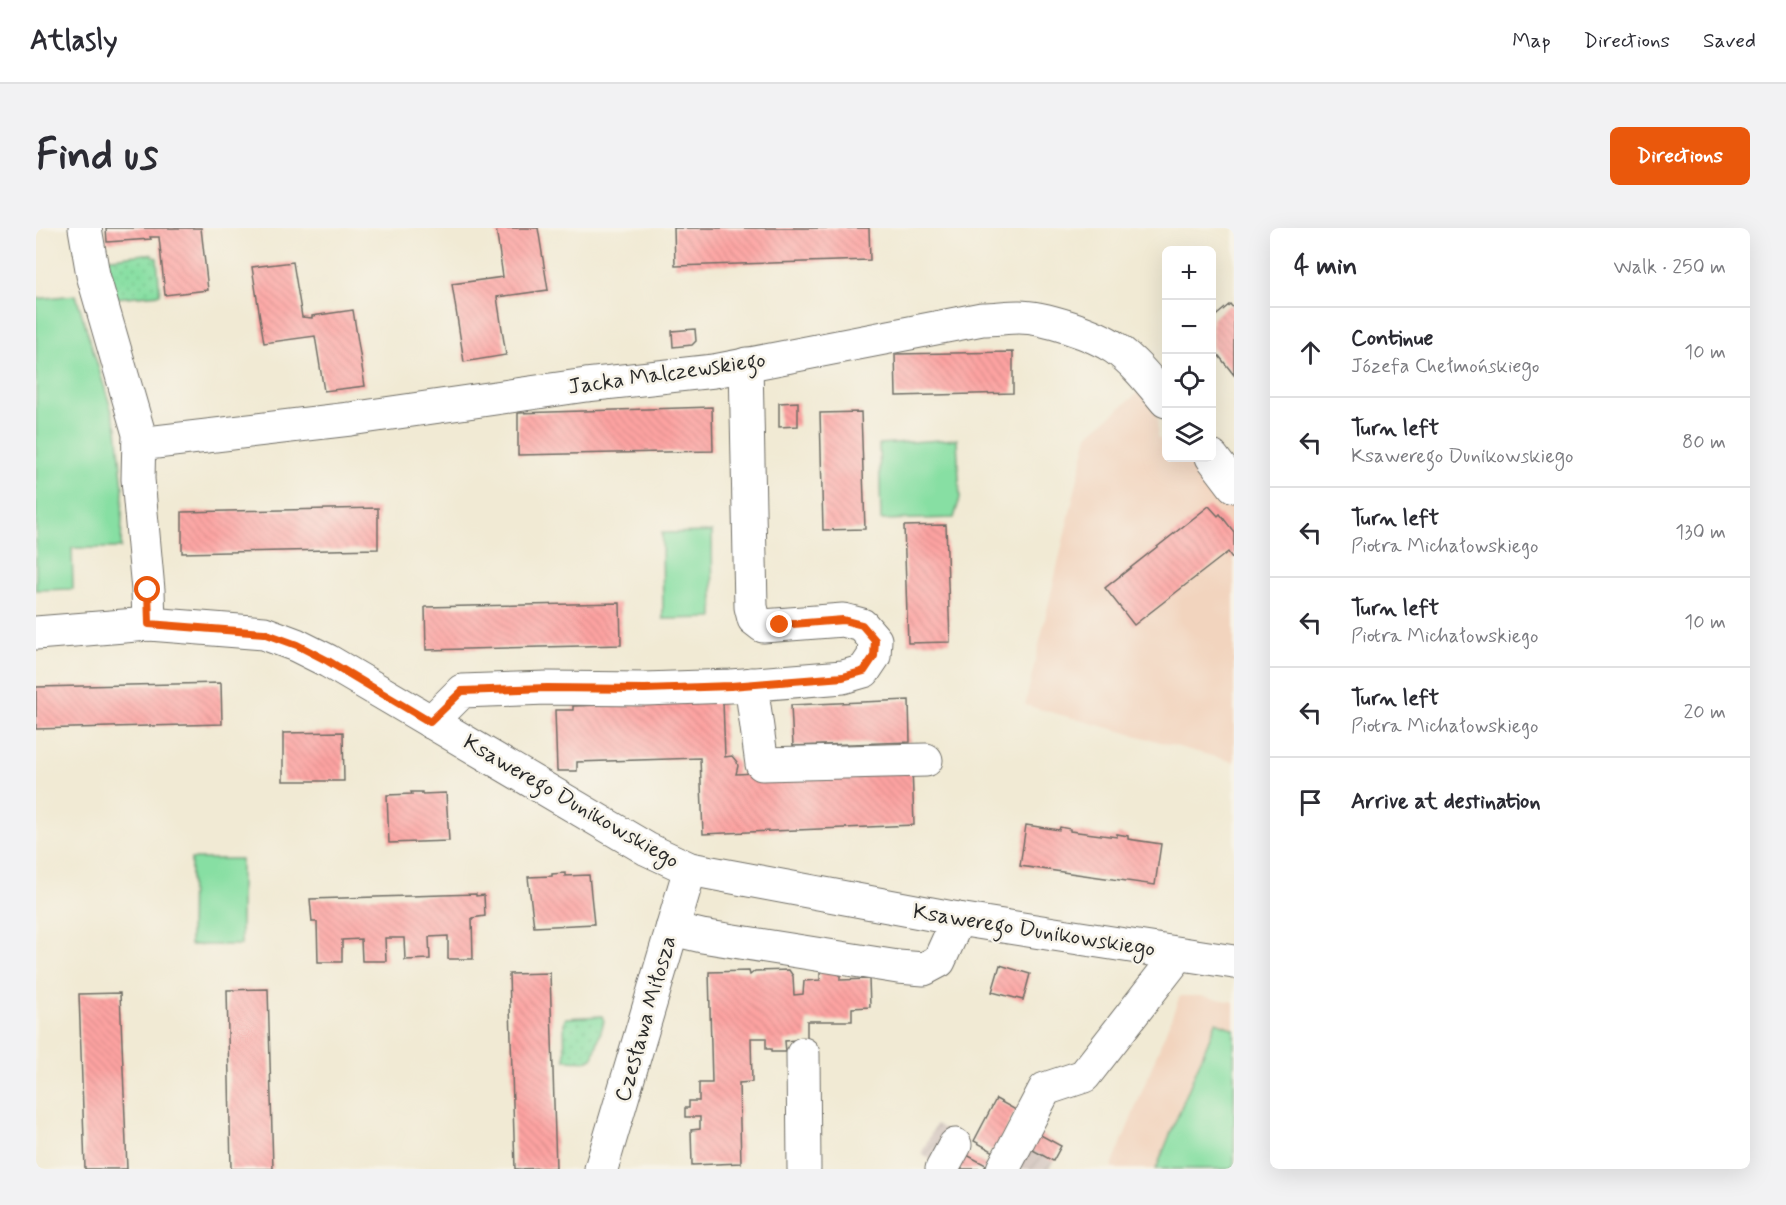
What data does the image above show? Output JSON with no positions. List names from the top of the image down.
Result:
{
  "streets": {
    "street": ["Jacka Malczewskiego", "Ksawerego Dunikowskiego", "Czesława Miłosza"]
  },
  "crossings": [
    ["Ksawerego Dunikowskiego", "Czesława Miłosza"]
  ],
  "page": {
    "header": "Atlasly",
    "nav": ["Map", "Directions", "Saved"],
    "buttons": "Directions",
    "title": "Find us",
    "heading": ["4 min", "Walk · 250 m"],
    "map_buttons": ["+", "−"],
    "list": [
      ["Continue", "Józefa Chełmońskiego", "10 m"],
      ["Turn left", "Ksawerego Dunikowskiego", "80 m"],
      ["Turn left", "Piotra Michałowskiego", "130 m"],
      ["Turn left", "Piotra Michałowskiego", "10 m"],
      ["Turn left", "Piotra Michałowskiego", "20 m"],
      "Arrive at destination"
    ]
  }
}
